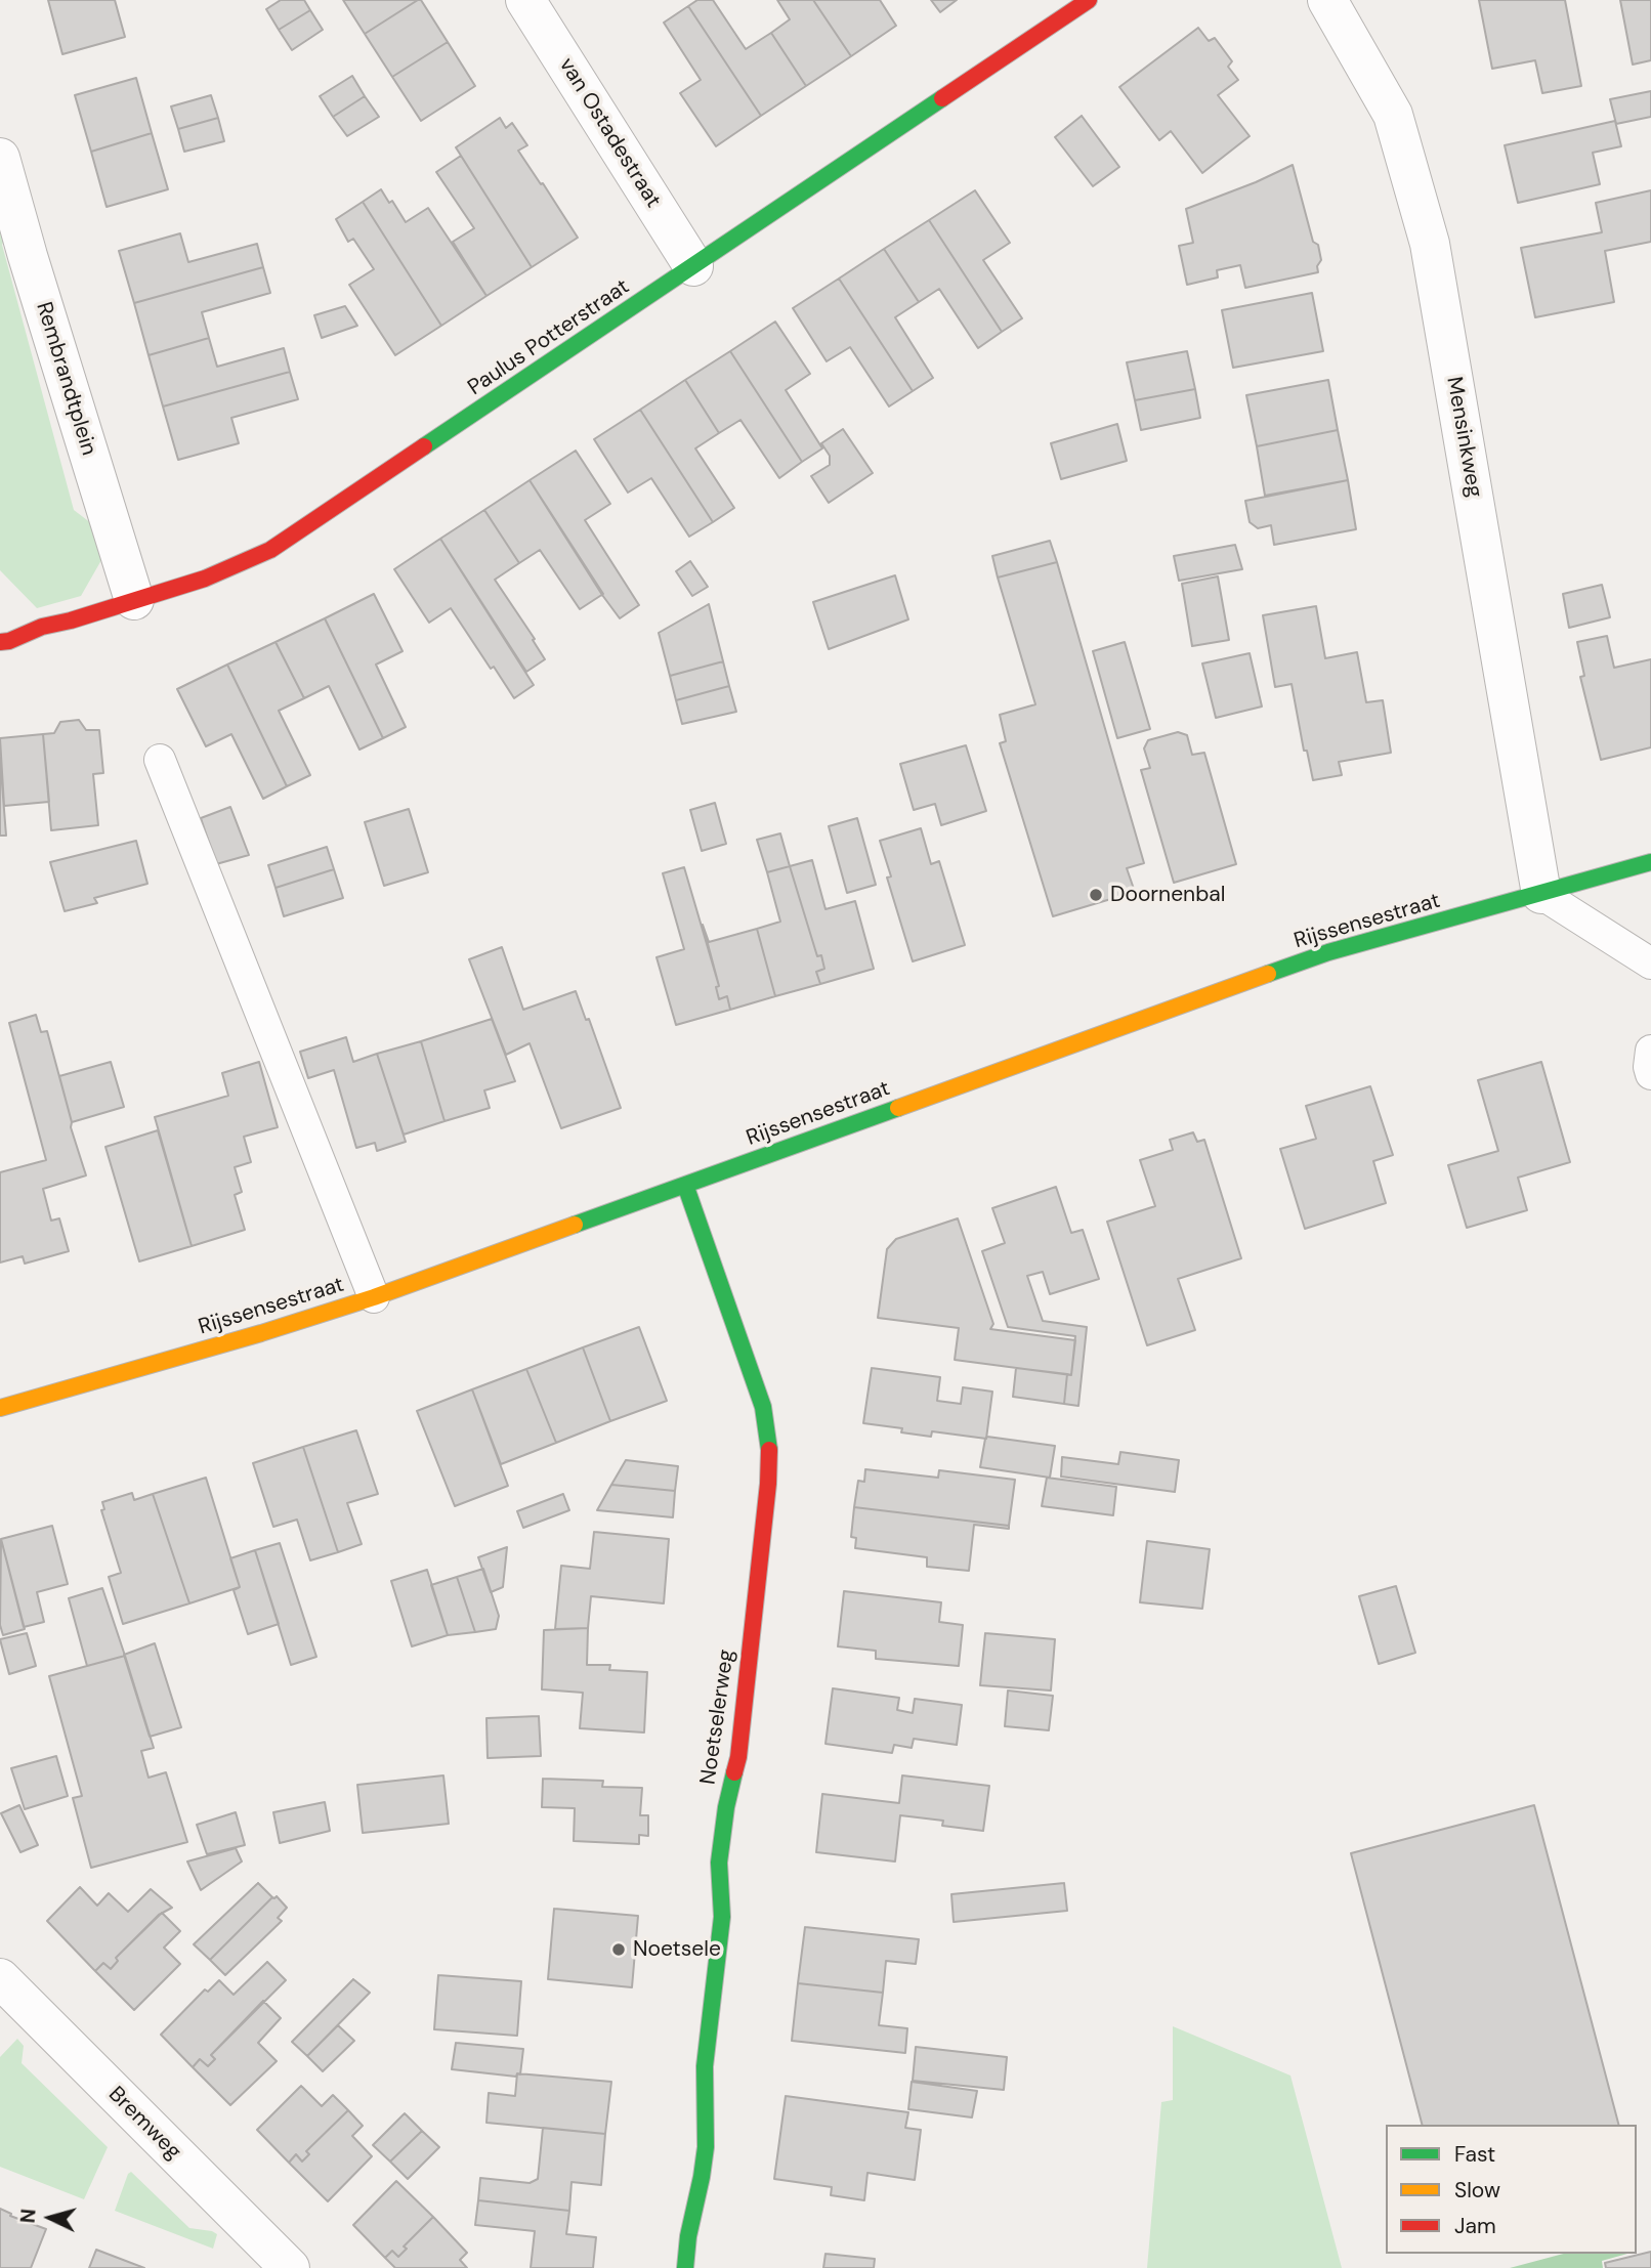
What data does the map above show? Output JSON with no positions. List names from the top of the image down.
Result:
{
  "streets": {
    "street": [
      "van Ostadestraat",
      "Paulus Potterstraat",
      "Rembrandtplein",
      "Mensinkweg",
      "Rijssensestraat",
      "Noetselerweg",
      "Bremweg"
    ]
  },
  "crossings": [
    ["van Ostadestraat", "Paulus Potterstraat"],
    ["Paulus Potterstraat", "Rembrandtplein"],
    ["Mensinkweg", "Rijssensestraat"],
    ["Rijssensestraat", "Noetselerweg"]
  ],
  "places": ["Doornenbal", "Noetsele"],
  "legend": ["Fast", "Slow", "Jam"],
  "north": "left"
}
